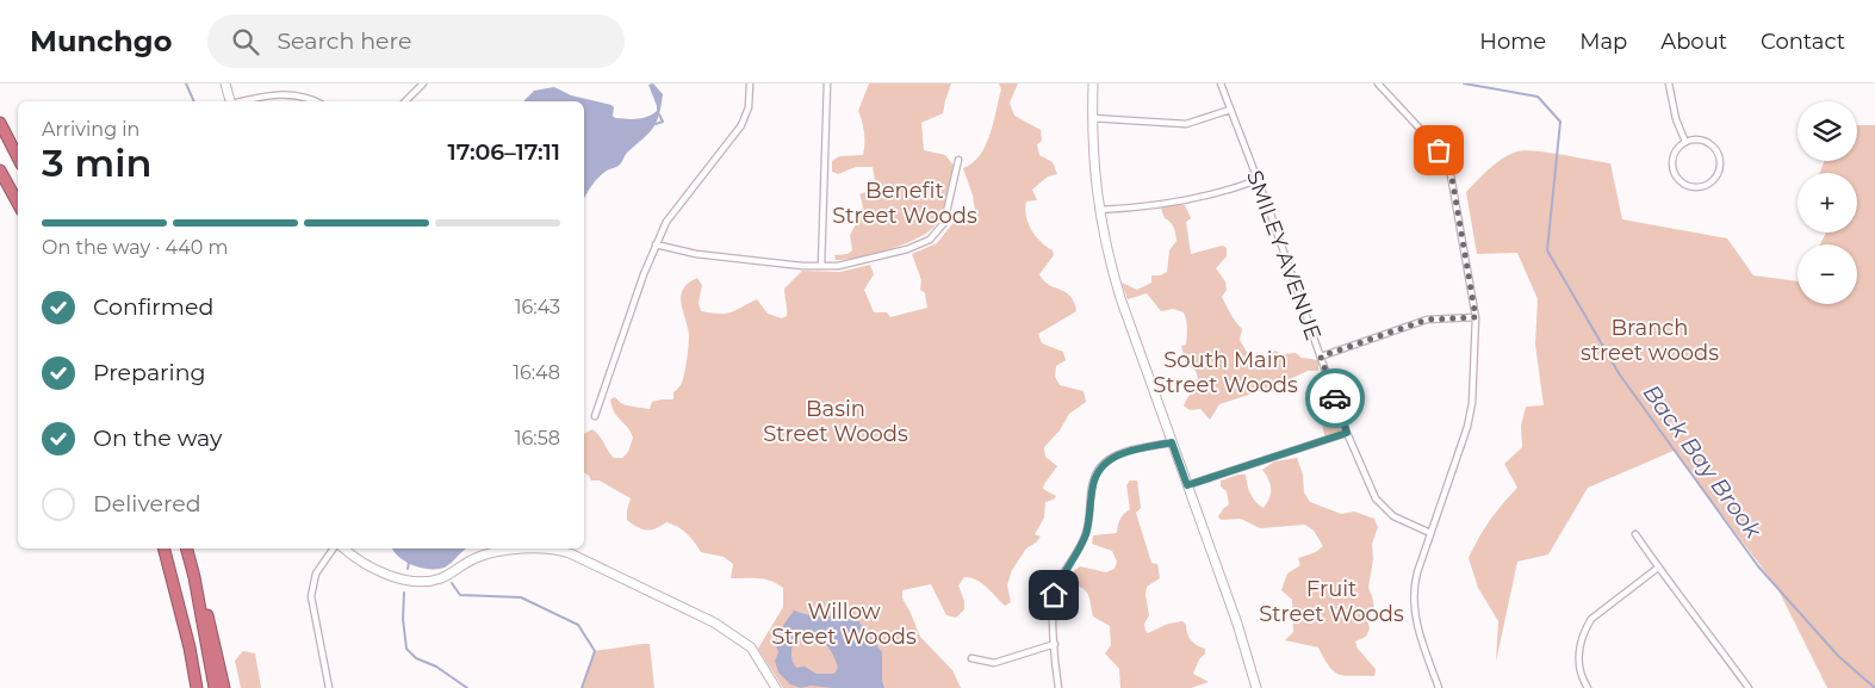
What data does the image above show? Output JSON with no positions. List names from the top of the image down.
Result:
{
  "streets": {
    "street": ["SMILEY AVENUE"]
  },
  "water": ["Back Bay Brook"],
  "parks": [
    "Benefit Street Woods",
    "Branch street woods",
    "South Main Street Woods",
    "Basin Street Woods",
    "Fruit Street Woods",
    "Willow Street Woods"
  ],
  "page": {
    "header": "Munchgo",
    "search": "Search here",
    "nav": [
      "Home",
      "Map",
      "About",
      "Contact"
    ],
    "map_buttons": ["+", "−"],
    "heading": ["3 min", "Arriving in", "17:06–17:11"],
    "bar": "On the way · 440 m",
    "list": [
      ["Confirmed", "16:43"],
      ["Preparing", "16:48"],
      ["On the way", "16:58"],
      "Delivered"
    ]
  }
}
